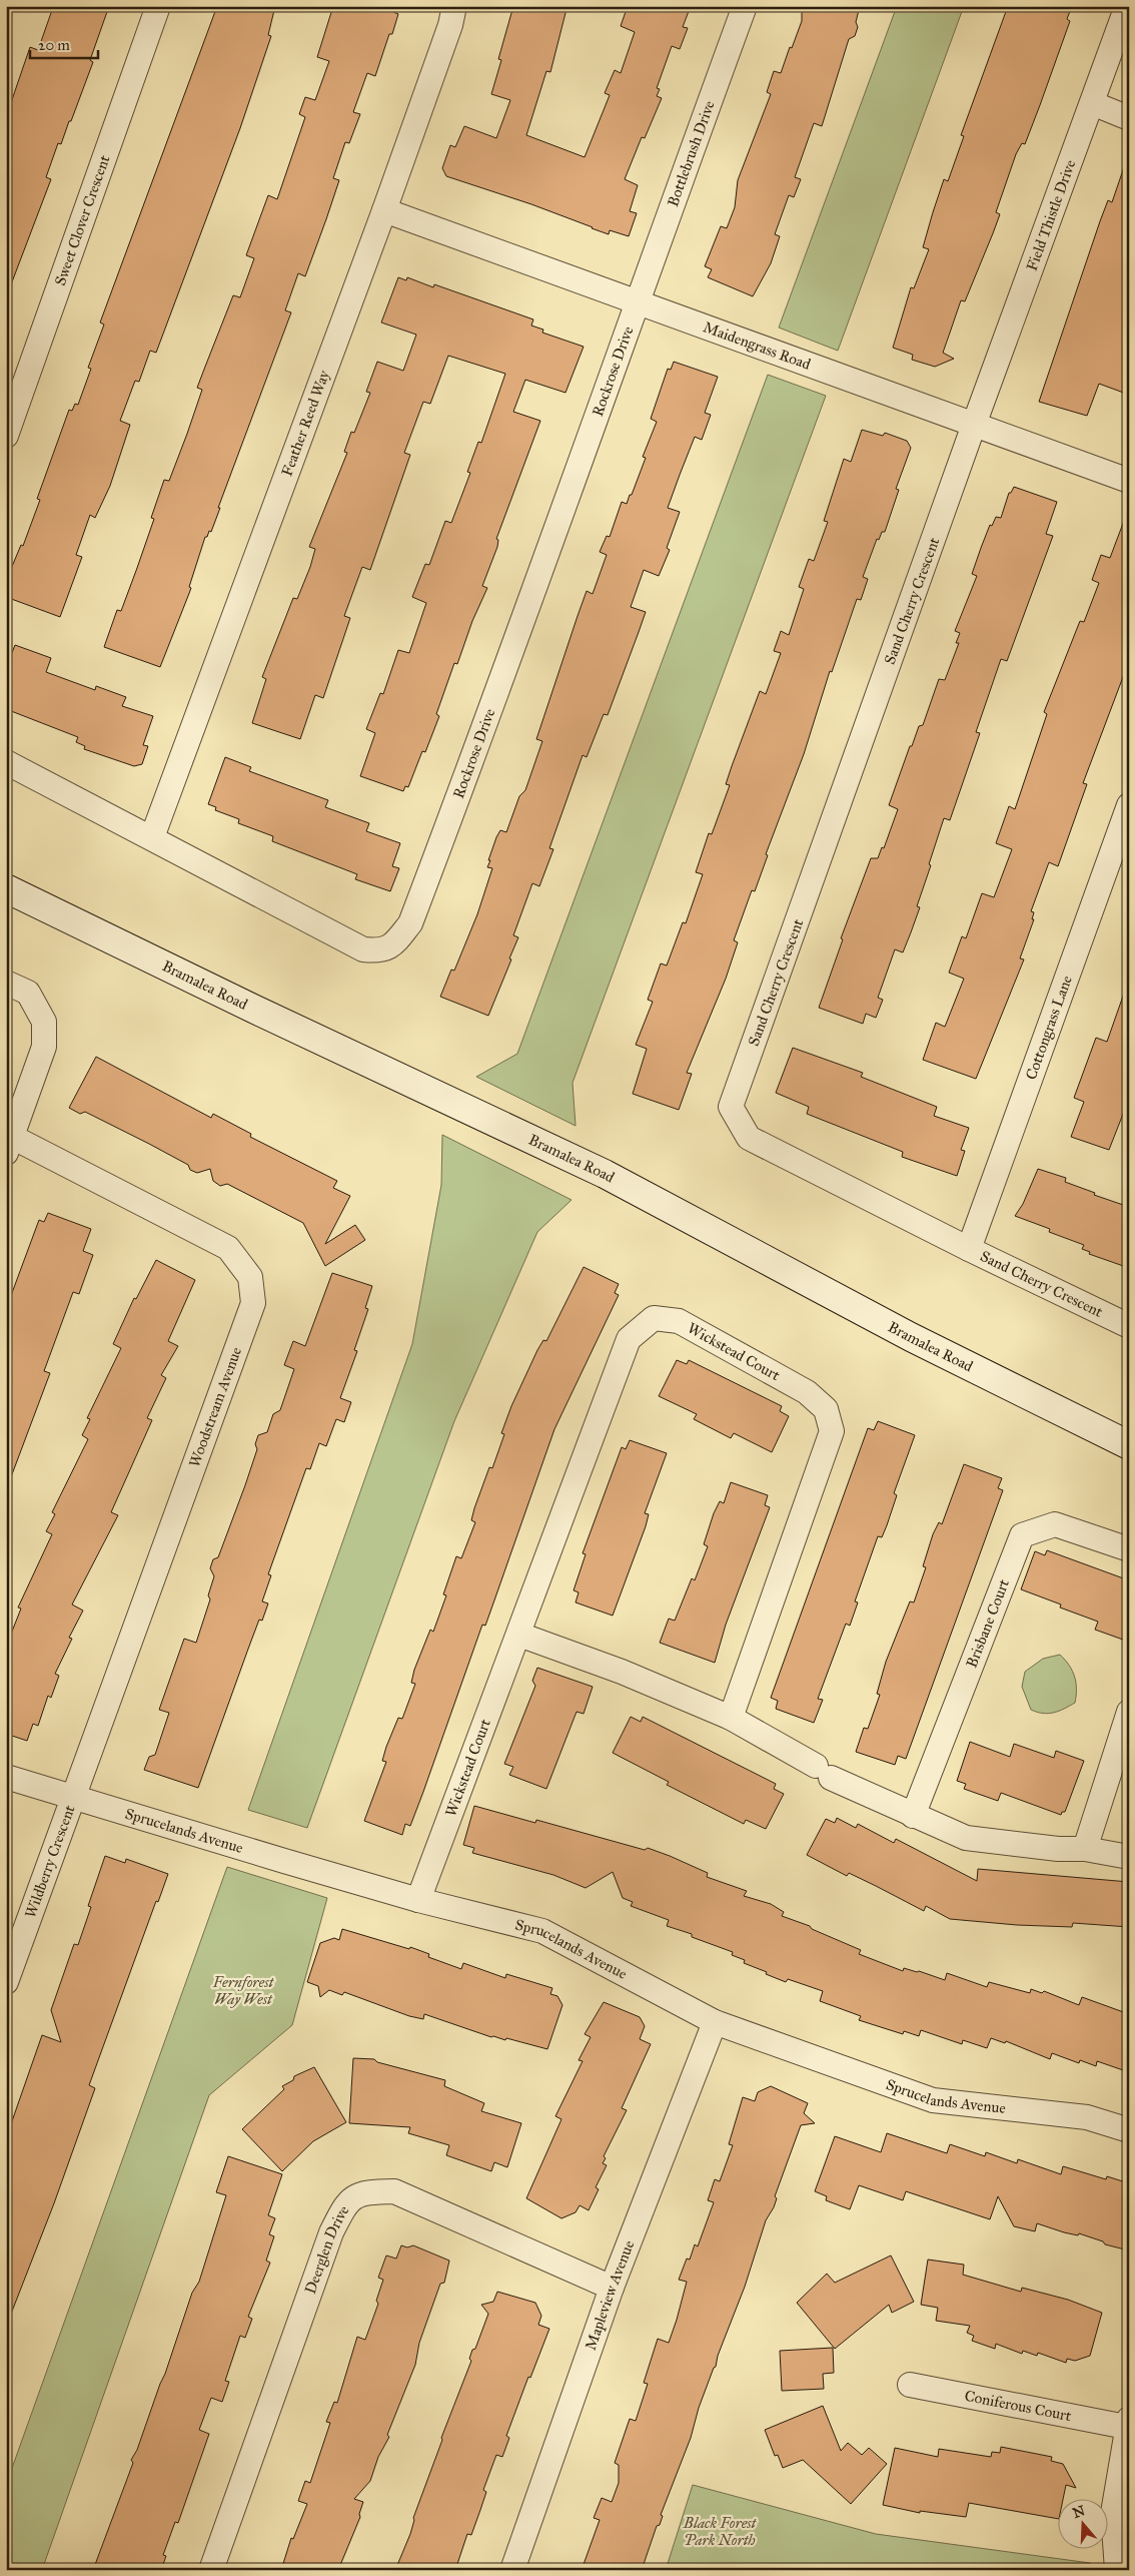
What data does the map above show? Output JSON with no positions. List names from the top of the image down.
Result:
{
  "streets": {
    "main road": ["Bramalea Road"],
    "street": [
      "Bottlebrush Drive",
      "Field Thistle Drive",
      "Sweet Clover Crescent",
      "Maidengrass Road",
      "Rockrose Drive",
      "Feather Reed Way",
      "Sand Cherry Crescent",
      "Cottongrass Lane",
      "Wickstead Court",
      "Woodstream Avenue",
      "Brisbane Court",
      "Sprucelands Avenue",
      "Wildberry Crescent",
      "Deerglen Drive",
      "Mapleview Avenue",
      "Coniferous Court"
    ]
  },
  "crossings": [
    ["Bottlebrush Drive", "Maidengrass Road"],
    ["Bottlebrush Drive", "Rockrose Drive"],
    ["Field Thistle Drive", "Maidengrass Road"],
    ["Field Thistle Drive", "Sand Cherry Crescent"],
    ["Maidengrass Road", "Rockrose Drive"],
    ["Maidengrass Road", "Feather Reed Way"],
    ["Maidengrass Road", "Sand Cherry Crescent"],
    ["Rockrose Drive", "Feather Reed Way"],
    ["Sand Cherry Crescent", "Cottongrass Lane"],
    ["Wickstead Court", "Sprucelands Avenue"],
    ["Woodstream Avenue", "Sprucelands Avenue"],
    ["Woodstream Avenue", "Wildberry Crescent"],
    ["Sprucelands Avenue", "Wildberry Crescent"],
    ["Sprucelands Avenue", "Mapleview Avenue"],
    ["Deerglen Drive", "Mapleview Avenue"]
  ],
  "parks": ["Fernforest Way West", "Black Forest Park North"],
  "scale_bar": "20 m",
  "north": "top"
}
